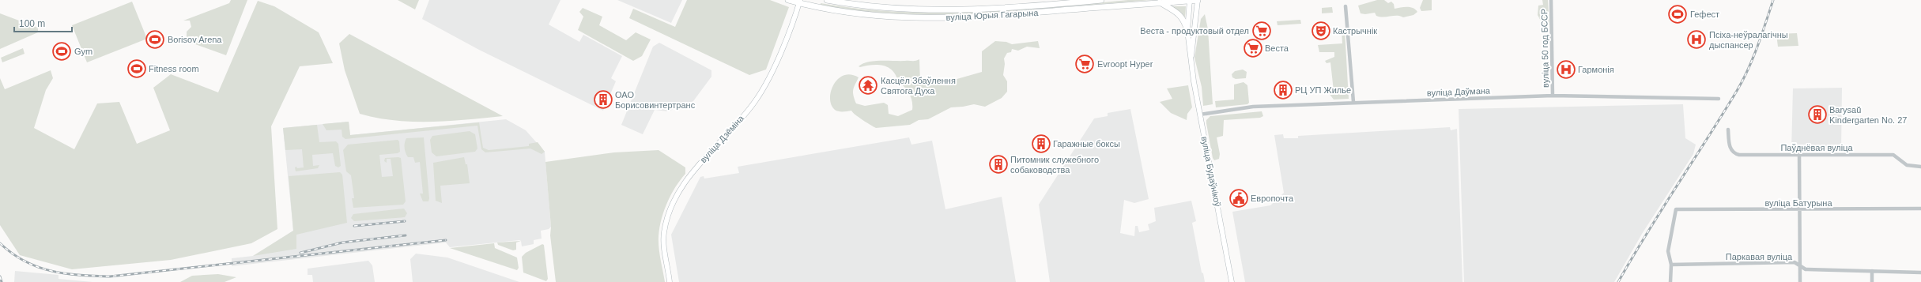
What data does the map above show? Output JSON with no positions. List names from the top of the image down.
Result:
{
  "streets": {
    "main road": ["вуліца Юрыя Гагарына", "вуліца Дзёміна", "вуліца Будаўнікоў"],
    "street": [
      "вуліца 50 год БССР",
      "вуліца Даўмана",
      "Паўднёвая вуліца",
      "вуліца Батурына",
      "Паркавая вуліца"
    ]
  },
  "crossings": [
    ["вуліца Юрыя Гагарына", "вуліца Дзёміна"],
    ["вуліца Юрыя Гагарына", "вуліца Будаўнікоў"],
    ["вуліца 50 год БССР", "вуліца Даўмана"],
    ["вуліца Даўмана", "вуліца Будаўнікоў"],
    ["вуліца Батурына", "Паркавая вуліца"]
  ],
  "places": {
    "sports": [
      "Гефест",
      "Borisov Arena",
      "Gym",
      "Fitness room"
    ],
    "supermarket": ["Веста - продуктовый отдел", "Веста", "Evroopt Hyper"],
    "theatre": ["Кастрычнік"],
    "hospital": ["Псіха-неўралагічны дыспансер", "Гармонія"],
    "temple": ["Касцёл Збаўлення Святога Духа"],
    "building": [
      "РЦ УП Жилье",
      "ОАО Борисовинтертранс",
      "Barysaŭ Kindergarten No. 27",
      "Гаражные боксы",
      "Питомник служебного собаководства"
    ],
    "public building": ["Европочта"]
  },
  "scale_bar": "100 m"
}
